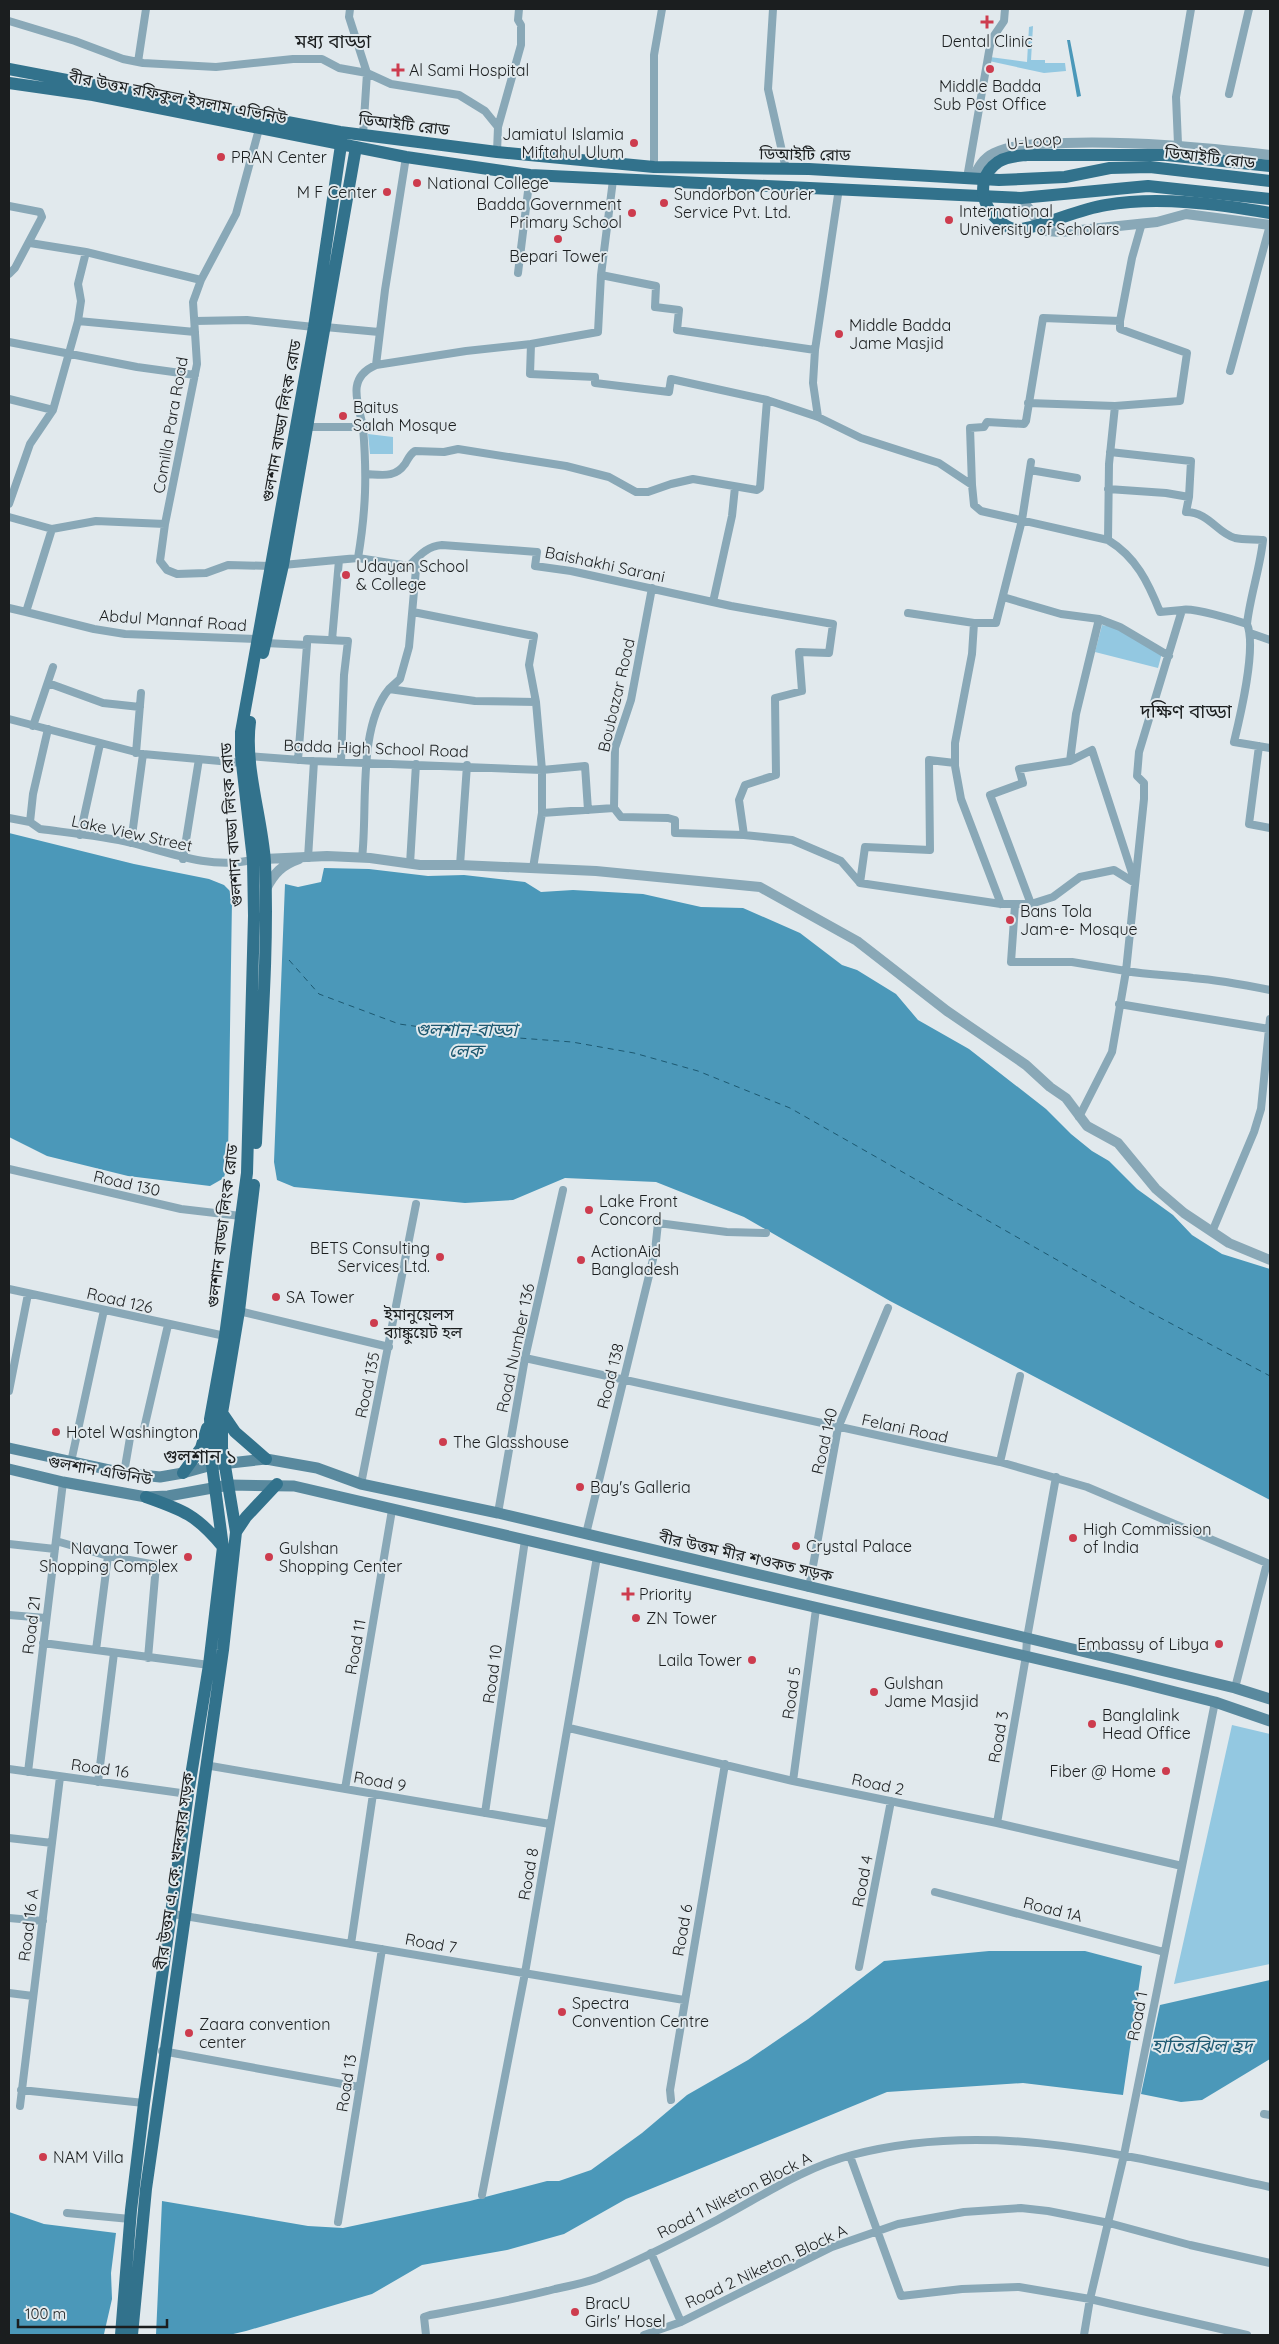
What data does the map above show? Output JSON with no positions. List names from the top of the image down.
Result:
{
  "streets": {
    "main road": [
      "বীর উত্তম রফিকুল ইসলাম এভিনিউ",
      "ডিআইটি রোড",
      "U-Loop",
      "গুলশান বাড্ডা লিংক রোড",
      "গুলশান এভিনিউ",
      "বীর উত্তম মীর শওকত সড়ক",
      "বীর উত্তম এ. কে. খন্দকার সড়ক"
    ],
    "street": [
      "Comilla Para Road",
      "Baishakhi Sarani",
      "Abdul Mannaf Road",
      "Boubazar Road",
      "Badda High School Road",
      "Lake View Street",
      "Road 130",
      "Road 126",
      "Road Number 136",
      "Road 138",
      "Road 135",
      "Felani Road",
      "Road 140",
      "Road 21",
      "Road 11",
      "Road 10",
      "Road 5",
      "Road 3",
      "Road 16",
      "Road 9",
      "Road 2",
      "Road 8",
      "Road 4",
      "Road 1A",
      "Road 16 A",
      "Road 6",
      "Road 7",
      "Road 1",
      "Road 13",
      "Road 1 Niketon Block A",
      "Road 2 Niketon, Block A"
    ]
  },
  "crossings": [
    ["বীর উত্তম রফিকুল ইসলাম এভিনিউ", "ডিআইটি রোড"],
    ["বীর উত্তম রফিকুল ইসলাম এভিনিউ", "গুলশান বাড্ডা লিংক রোড"],
    ["বীর উত্তম রফিকুল ইসলাম এভিনিউ", "Comilla Para Road"],
    ["ডিআইটি রোড", "গুলশান বাড্ডা লিংক রোড"],
    ["গুলশান বাড্ডা লিংক রোড", "Comilla Para Road"],
    ["গুলশান বাড্ডা লিংক রোড", "Abdul Mannaf Road"],
    ["গুলশান বাড্ডা লিংক রোড", "Badda High School Road"],
    ["গুলশান বাড্ডা লিংক রোড", "Lake View Street"],
    ["গুলশান বাড্ডা লিংক রোড", "Road 130"],
    ["গুলশান বাড্ডা লিংক রোড", "Road 126"],
    ["গুলশান বাড্ডা লিংক রোড", "বীর উত্তম এ. কে. খন্দকার সড়ক"],
    ["Baishakhi Sarani", "Boubazar Road"],
    ["Road Number 136", "Felani Road"],
    ["Road Number 136", "বীর উত্তম মীর শওকত সড়ক"],
    ["Road 138", "Felani Road"],
    ["Road 138", "বীর উত্তম মীর শওকত সড়ক"],
    ["Road 135", "বীর উত্তম মীর শওকত সড়ক"],
    ["Felani Road", "Road 140"],
    ["Felani Road", "বীর উত্তম মীর শওকত সড়ক"],
    ["Felani Road", "Road 3"],
    ["Road 140", "বীর উত্তম মীর শওকত সড়ক"],
    ["গুলশান এভিনিউ", "বীর উত্তম মীর শওকত সড়ক"],
    ["গুলশান এভিনিউ", "Road 21"],
    ["গুলশান এভিনিউ", "বীর উত্তম এ. কে. খন্দকার সড়ক"],
    ["বীর উত্তম মীর শওকত সড়ক", "Road 3"],
    ["বীর উত্তম মীর শওকত সড়ক", "বীর উত্তম এ. কে. খন্দকার সড়ক"],
    ["Road 21", "Road 16"],
    ["Road 11", "Road 9"],
    ["Road 10", "Road 9"],
    ["Road 5", "Road 2"],
    ["Road 3", "Road 2"],
    ["Road 16", "বীর উত্তম এ. কে. খন্দকার সড়ক"],
    ["Road 16", "Road 16 A"],
    ["Road 9", "বীর উত্তম এ. কে. খন্দকার সড়ক"],
    ["Road 9", "Road 8"],
    ["Road 2", "Road 8"],
    ["Road 2", "Road 4"],
    ["Road 2", "Road 6"],
    ["Road 2", "Road 1"],
    ["বীর উত্তম এ. কে. খন্দকার সড়ক", "Road 7"],
    ["Road 8", "Road 7"],
    ["Road 1A", "Road 1"],
    ["Road 6", "Road 7"],
    ["Road 7", "Road 13"],
    ["Road 1", "Road 1 Niketon Block A"],
    ["Road 1", "Road 2 Niketon, Block A"]
  ],
  "districts": ["মধ্য বাড্ডা", "দক্ষিণ বাড্ডা", "গুলশান ১"],
  "water": ["গুলশান-বাড্ডা লেক", "হাতিরঝিল হ্রদ"],
  "places": {
    "health": ["Dental Clinic", "Al Sami Hospital", "Priority"],
    "other": [
      "Middle Badda Sub Post Office",
      "Jamiatul Islamia Miftahul Ulum",
      "PRAN Center",
      "National College",
      "M F Center",
      "Sundorbon Courier Service Pvt. Ltd.",
      "Badda Government Primary School",
      "International University of Scholars",
      "Bepari Tower",
      "Middle Badda Jame Masjid",
      "Baitus Salah Mosque",
      "Udayan School & College",
      "Bans Tola Jam-e- Mosque",
      "Lake Front Concord",
      "BETS Consulting Services Ltd.",
      "ActionAid Bangladesh",
      "SA Tower",
      "ইমানুয়েলস ব্যাঙ্কুয়েট হল",
      "Hotel Washington",
      "The Glasshouse",
      "Bay's Galleria",
      "High Commission of India",
      "Crystal Palace",
      "Navana Tower Shopping Complex",
      "Gulshan Shopping Center",
      "ZN Tower",
      "Embassy of Libya",
      "Laila Tower",
      "Gulshan Jame Masjid",
      "Banglalink Head Office",
      "Fiber @ Home",
      "Spectra Convention Centre",
      "Zaara convention center",
      "NAM Villa",
      "BracU Girls' Hosel"
    ]
  },
  "scale_bar": "100 m"
}
